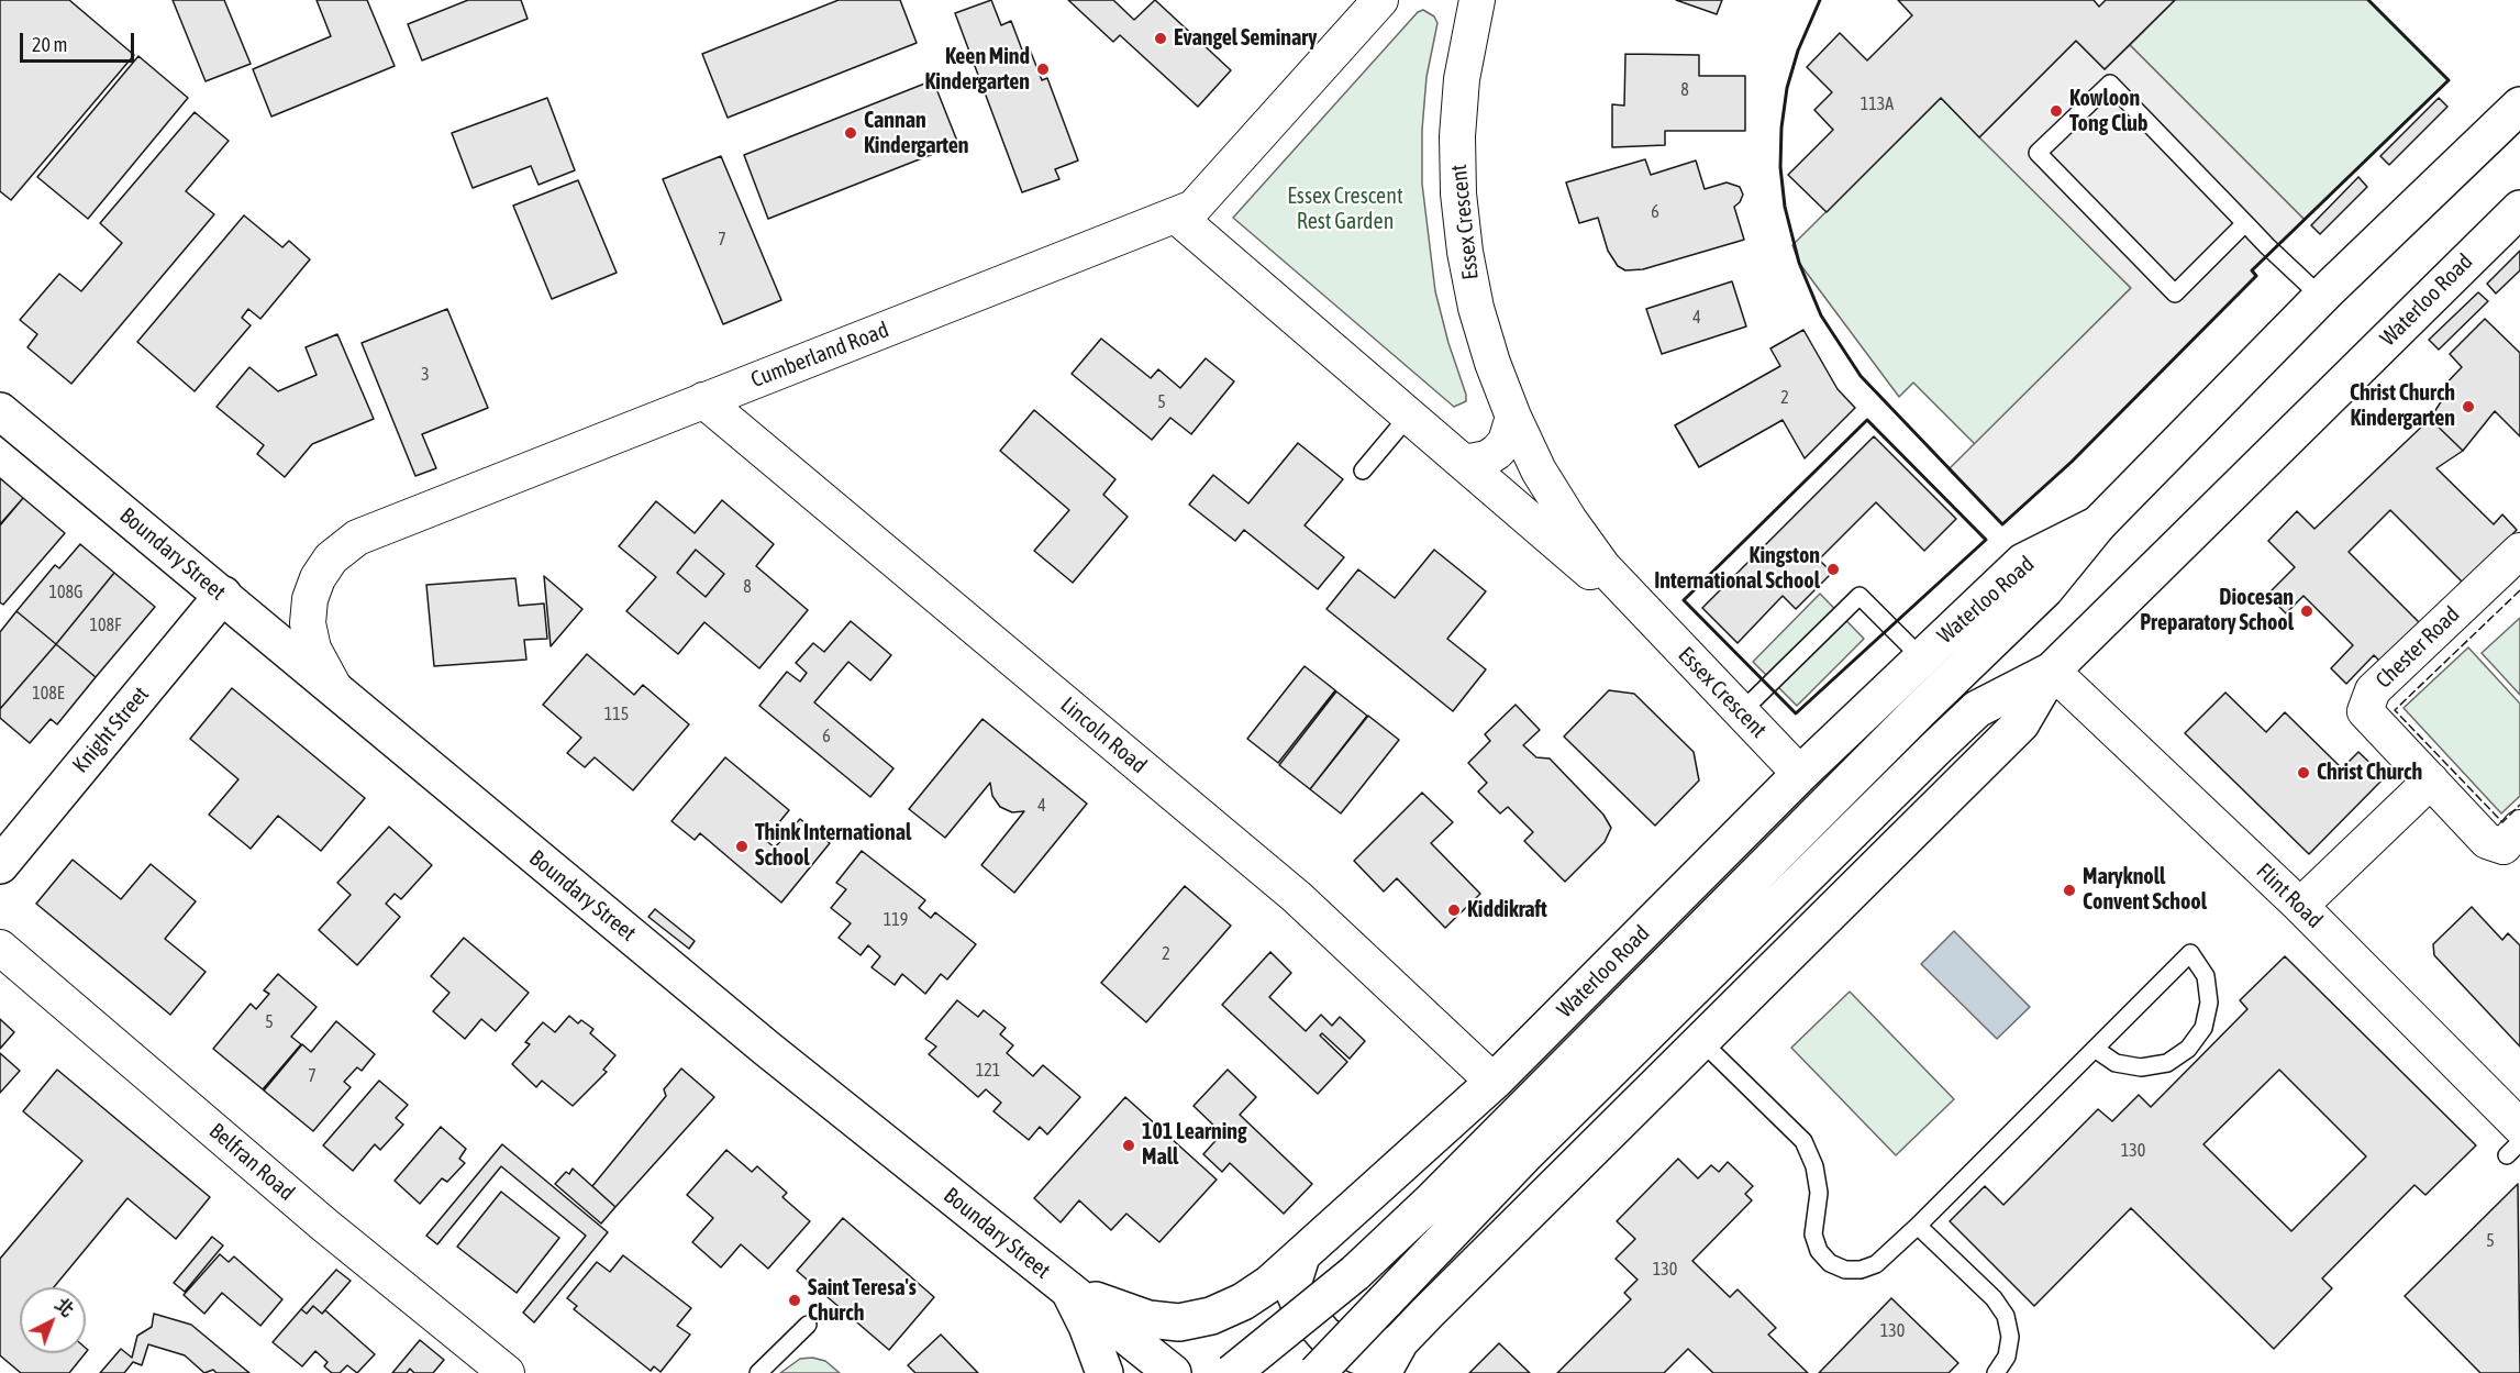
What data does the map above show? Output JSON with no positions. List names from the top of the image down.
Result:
{
  "streets": {
    "main road": ["Waterloo Road", "Boundary Street", "Knight Street"],
    "street": [
      "Essex Crescent",
      "Cumberland Road",
      "Chester Road",
      "Lincoln Road",
      "Flint Road",
      "Belfran Road"
    ]
  },
  "crossings": [
    ["Essex Crescent", "Waterloo Road"],
    ["Essex Crescent", "Cumberland Road"],
    ["Waterloo Road", "Boundary Street"],
    ["Waterloo Road", "Lincoln Road"],
    ["Waterloo Road", "Flint Road"],
    ["Cumberland Road", "Boundary Street"],
    ["Cumberland Road", "Lincoln Road"],
    ["Boundary Street", "Knight Street"]
  ],
  "parks": ["Essex Crescent Rest Garden"],
  "places": [
    "Evangel Seminary",
    "Keen Mind Kindergarten",
    "Kowloon Tong Club",
    "Cannan Kindergarten",
    "Christ Church Kindergarten",
    "Kingston International School",
    "Diocesan Preparatory School",
    "Christ Church",
    "Think International School",
    "Maryknoll Convent School",
    "Kiddikraft",
    "101 Learning Mall",
    "Saint Teresa's Church"
  ],
  "house_numbers": [
    "8",
    "113A",
    "6",
    "7",
    "4",
    "3",
    "2",
    "5",
    "8",
    "108G",
    "108F",
    "108E",
    "115",
    "6",
    "4",
    "119",
    "2",
    "5",
    "121",
    "7",
    "130",
    "5",
    "130",
    "130"
  ],
  "scale_bar": "20 m",
  "north": "top right"
}
